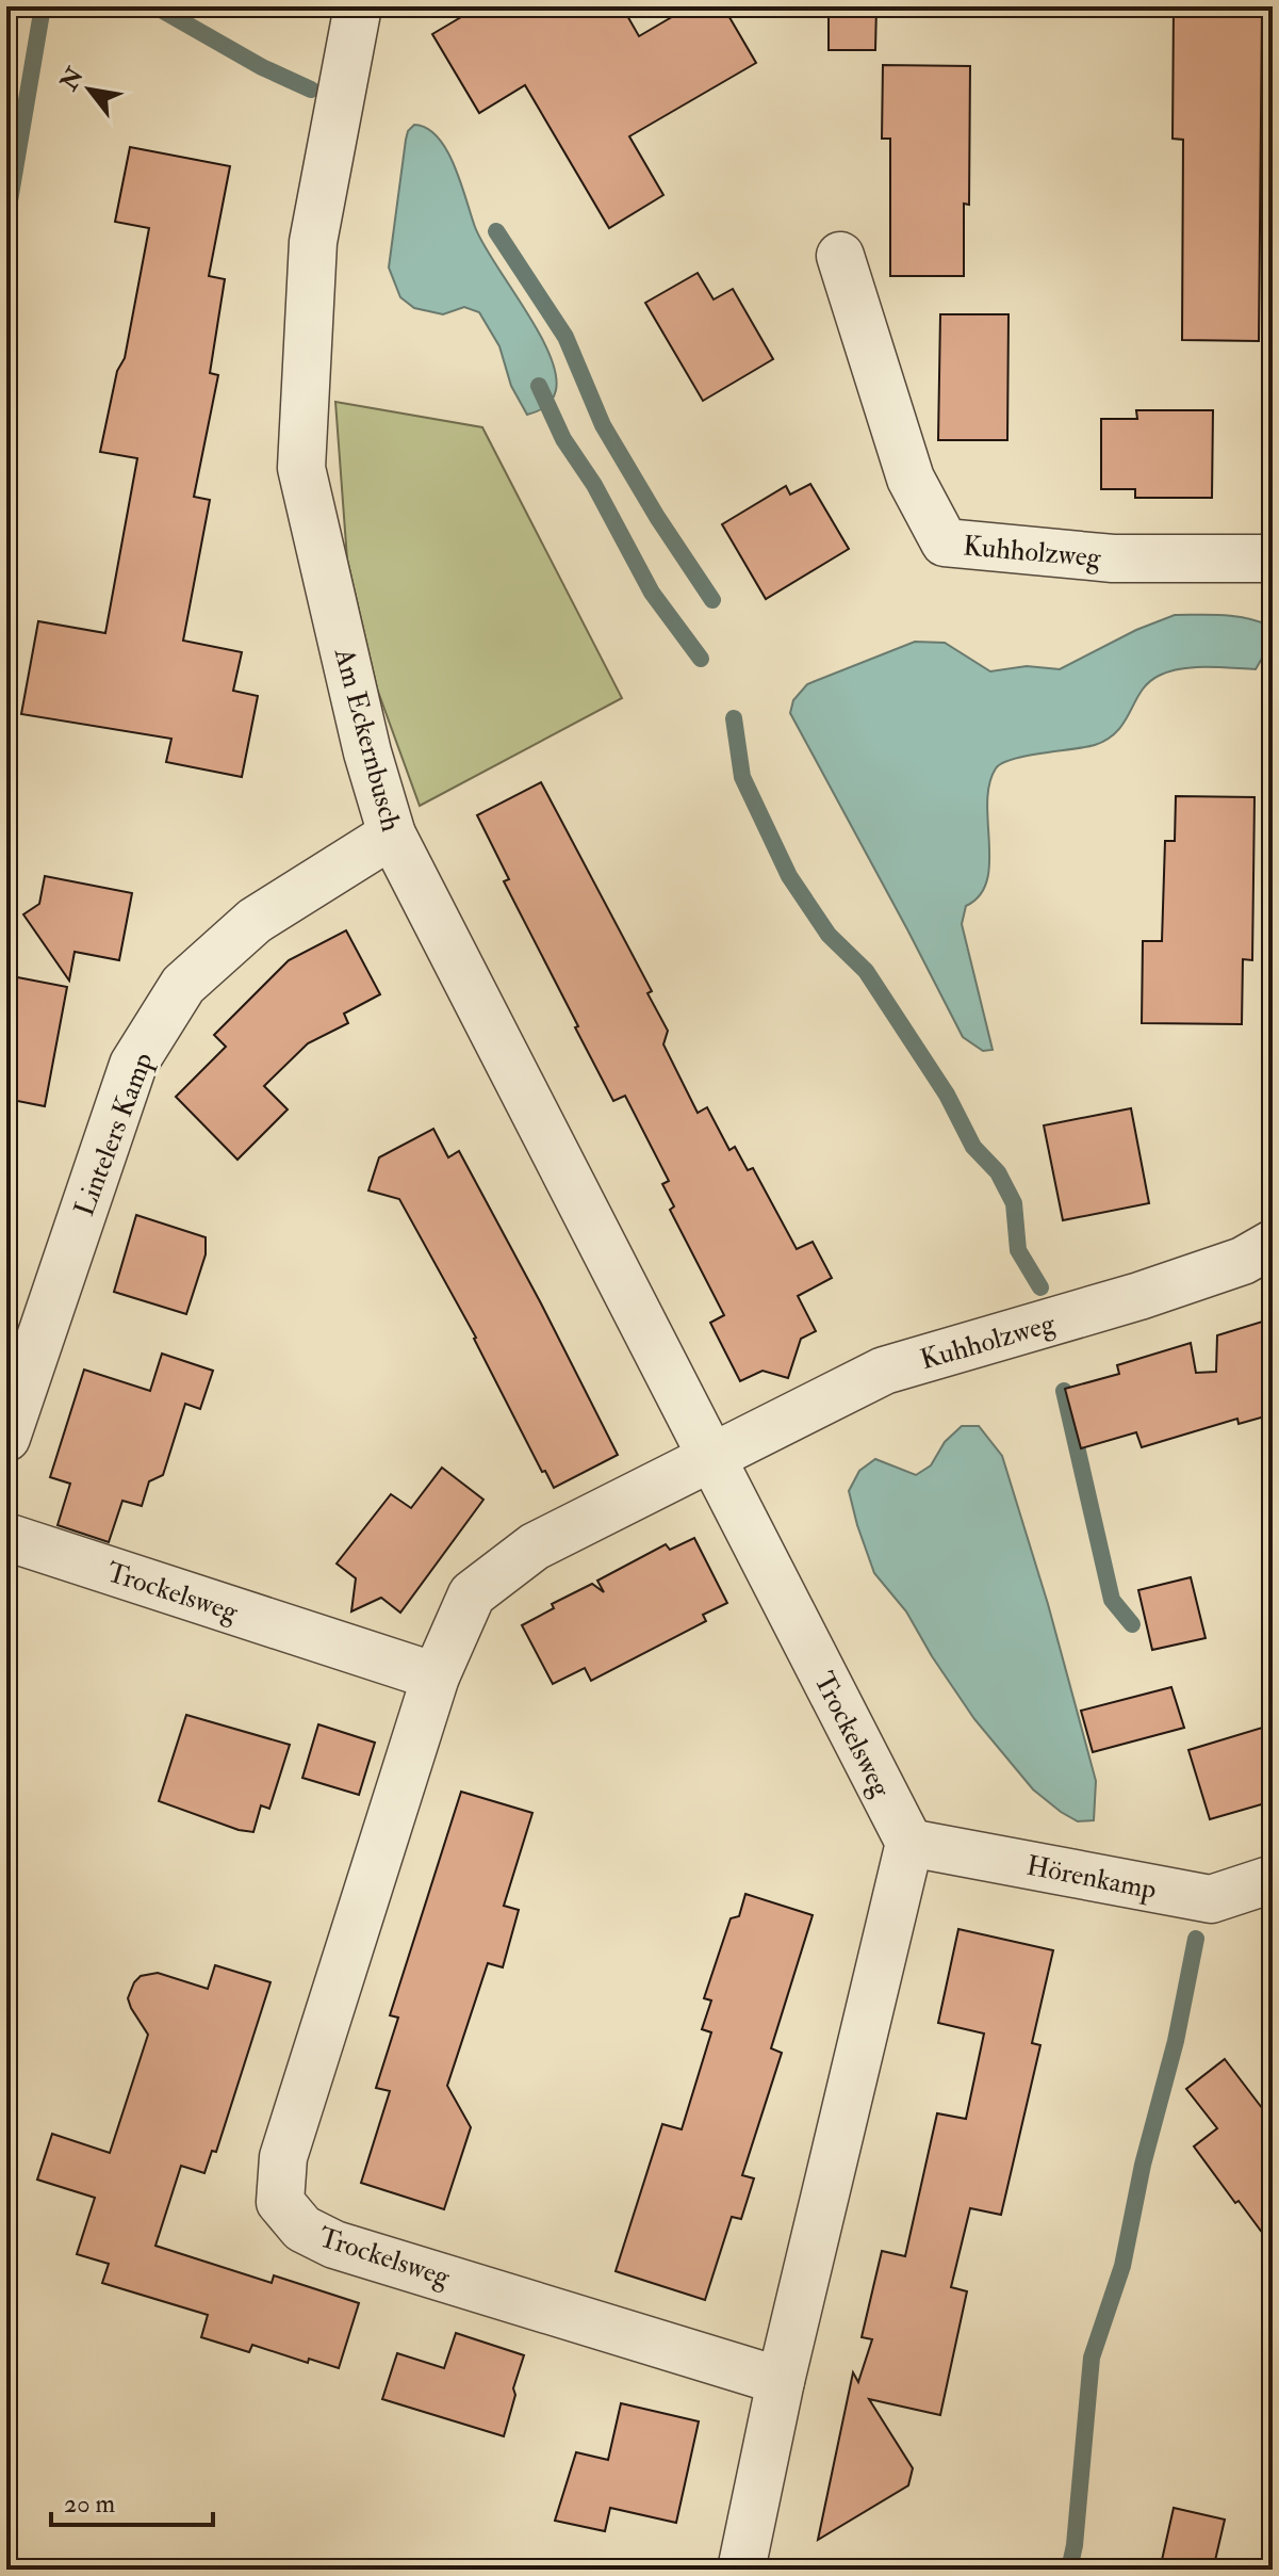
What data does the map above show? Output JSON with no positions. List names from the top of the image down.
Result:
{
  "streets": {
    "street": [
      "Kuhholzweg",
      "Am Eckernbusch",
      "Lintelers Kamp",
      "Trockelsweg",
      "Hörenkamp"
    ]
  },
  "crossings": [
    ["Kuhholzweg", "Am Eckernbusch"],
    ["Kuhholzweg", "Trockelsweg"],
    ["Am Eckernbusch", "Lintelers Kamp"],
    ["Am Eckernbusch", "Trockelsweg"],
    ["Trockelsweg", "Hörenkamp"]
  ],
  "scale_bar": "20 m",
  "north": "top left"
}
